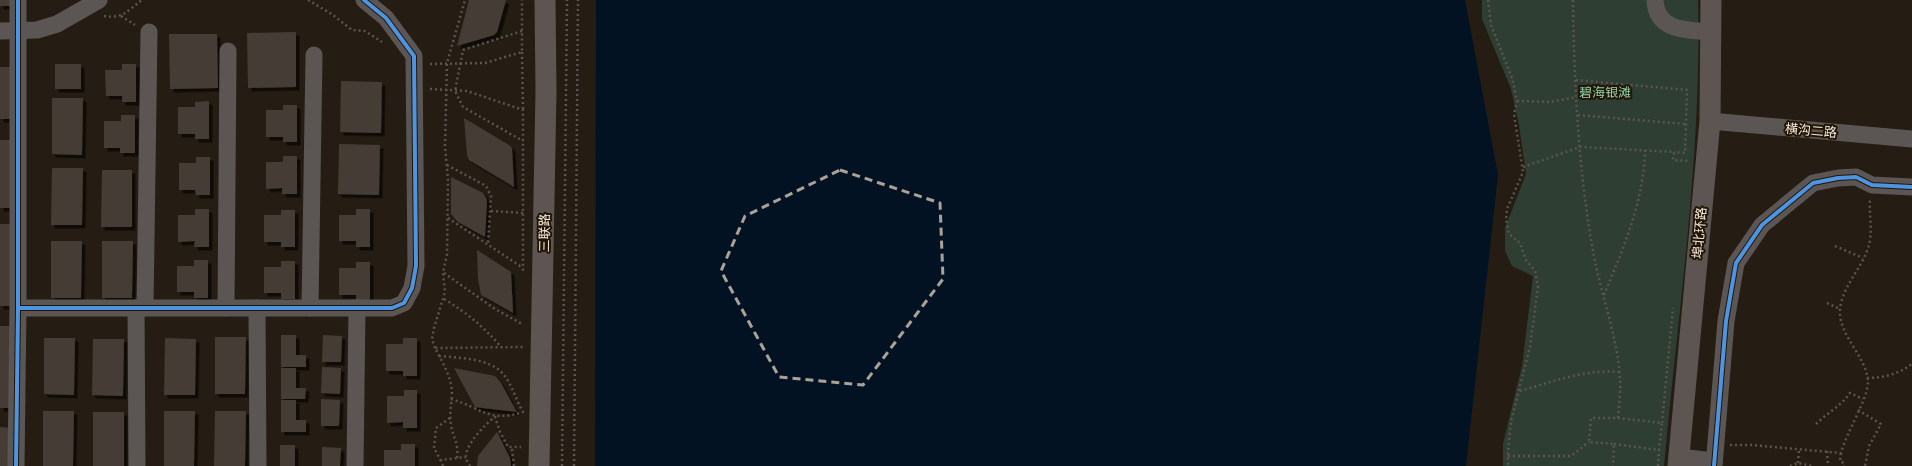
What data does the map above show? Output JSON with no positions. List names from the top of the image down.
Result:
{
  "streets": {
    "main road": ["三联路", "埠北环路"],
    "street": ["横沟二路"]
  },
  "crossings": [
    ["横沟二路", "埠北环路"]
  ],
  "parks": ["碧海银滩"]
}
